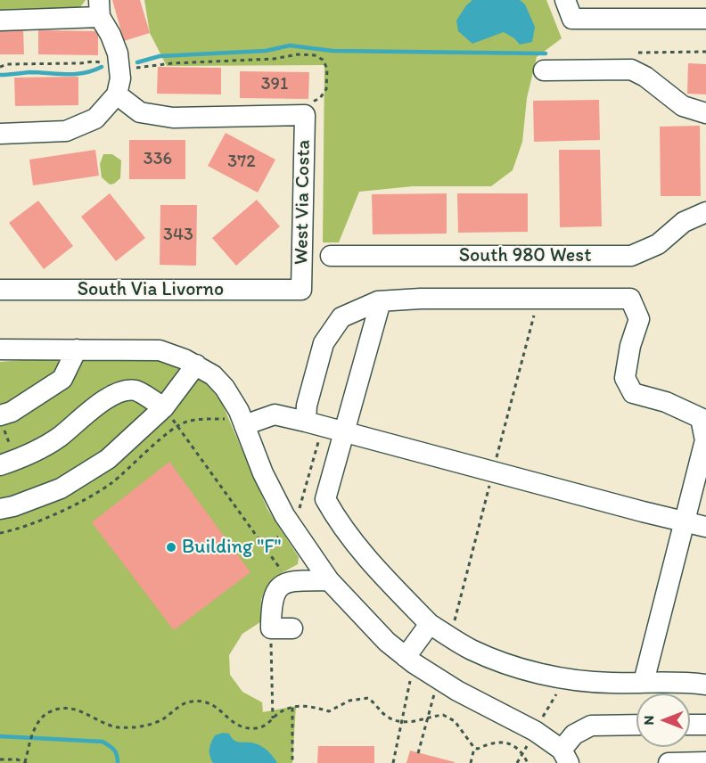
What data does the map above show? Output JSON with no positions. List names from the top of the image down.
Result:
{
  "streets": {
    "street": ["West Via Costa", "South 980 West", "South Via Livorno"]
  },
  "crossings": [
    ["West Via Costa", "South Via Livorno"]
  ],
  "places": ["Building \"F\""],
  "house_numbers": [
    "391",
    "336",
    "372",
    "343"
  ],
  "north": "left"
}
